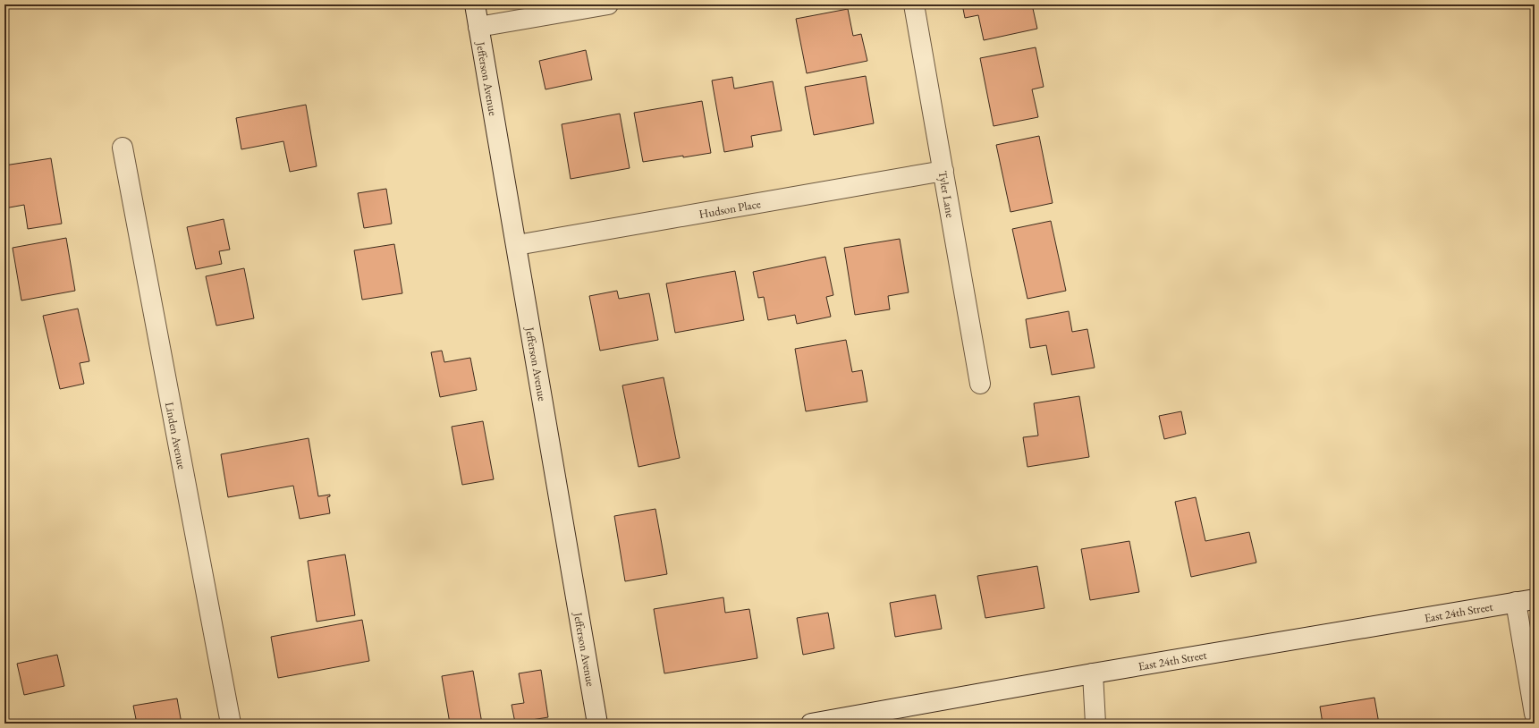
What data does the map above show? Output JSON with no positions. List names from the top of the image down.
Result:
{
  "streets": {
    "street": [
      "Jefferson Avenue",
      "Tyler Lane",
      "Hudson Place",
      "Linden Avenue",
      "East 24th Street"
    ]
  },
  "crossings": [
    ["Jefferson Avenue", "Hudson Place"],
    ["Tyler Lane", "Hudson Place"]
  ]
}
